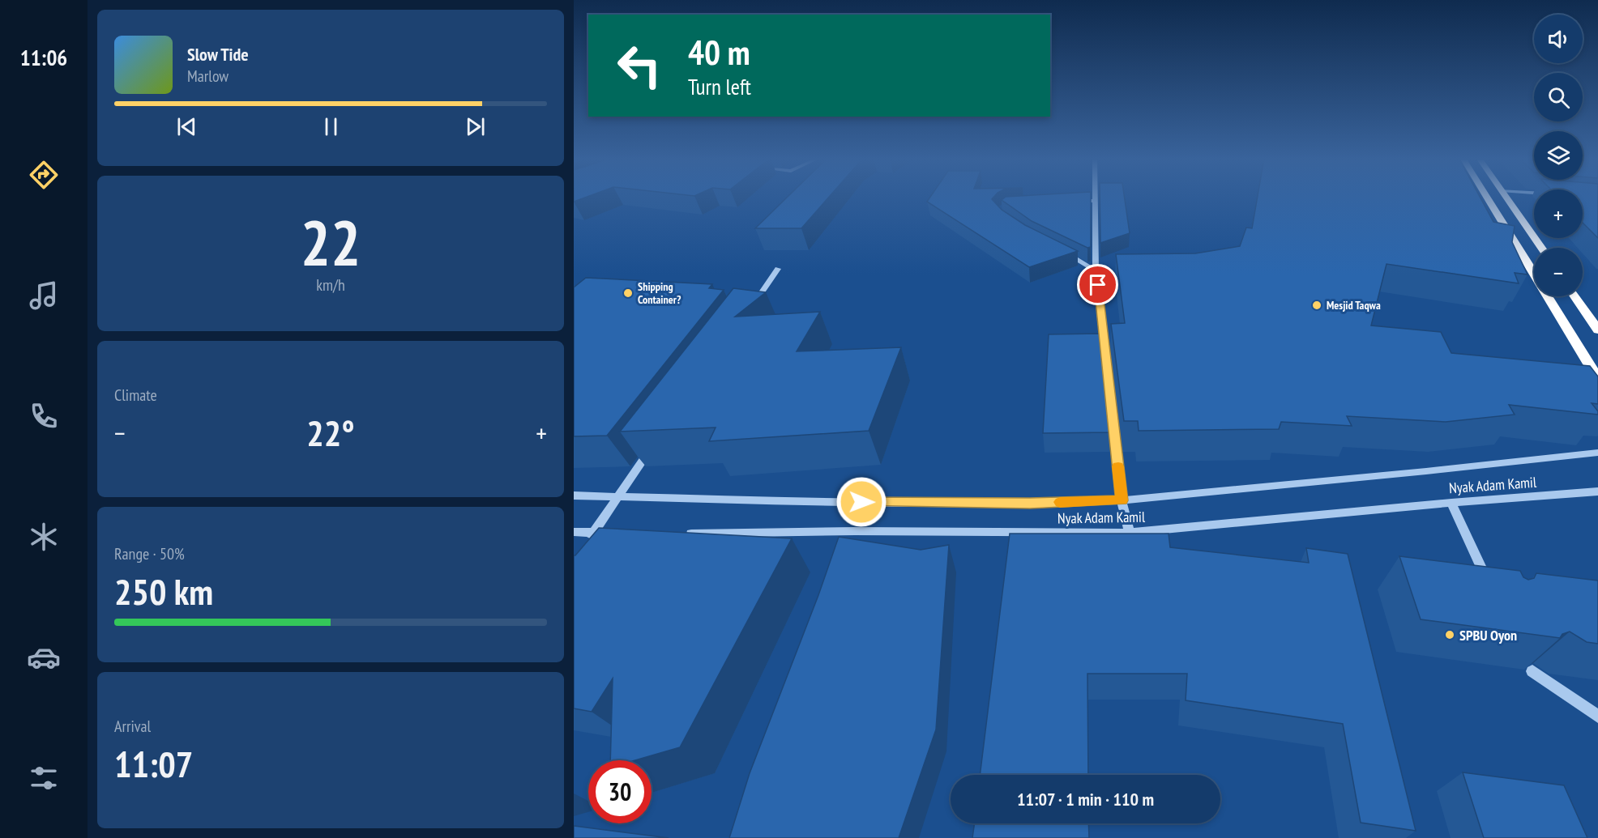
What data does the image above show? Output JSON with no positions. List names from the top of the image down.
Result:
{
  "streets": {
    "street": ["Nyak Adam Kamil"]
  },
  "places": ["Shipping Container?", "Mesjid Taqwa", "SPBU Oyon"],
  "page": {
    "tabs": "11:06",
    "map_buttons": ["+", "−"],
    "turn": ["40 m", "Turn left"],
    "song": ["Slow Tide", "Marlow"],
    "tile": [
      ["22", "km/h"],
      "Climate",
      ["Range · 50%", "250 km"],
      ["Arrival", "11:07"]
    ],
    "heat": ["−", "22°", "+"],
    "limit": "30",
    "trip": "11:07 · 1 min · 110 m"
  }
}
